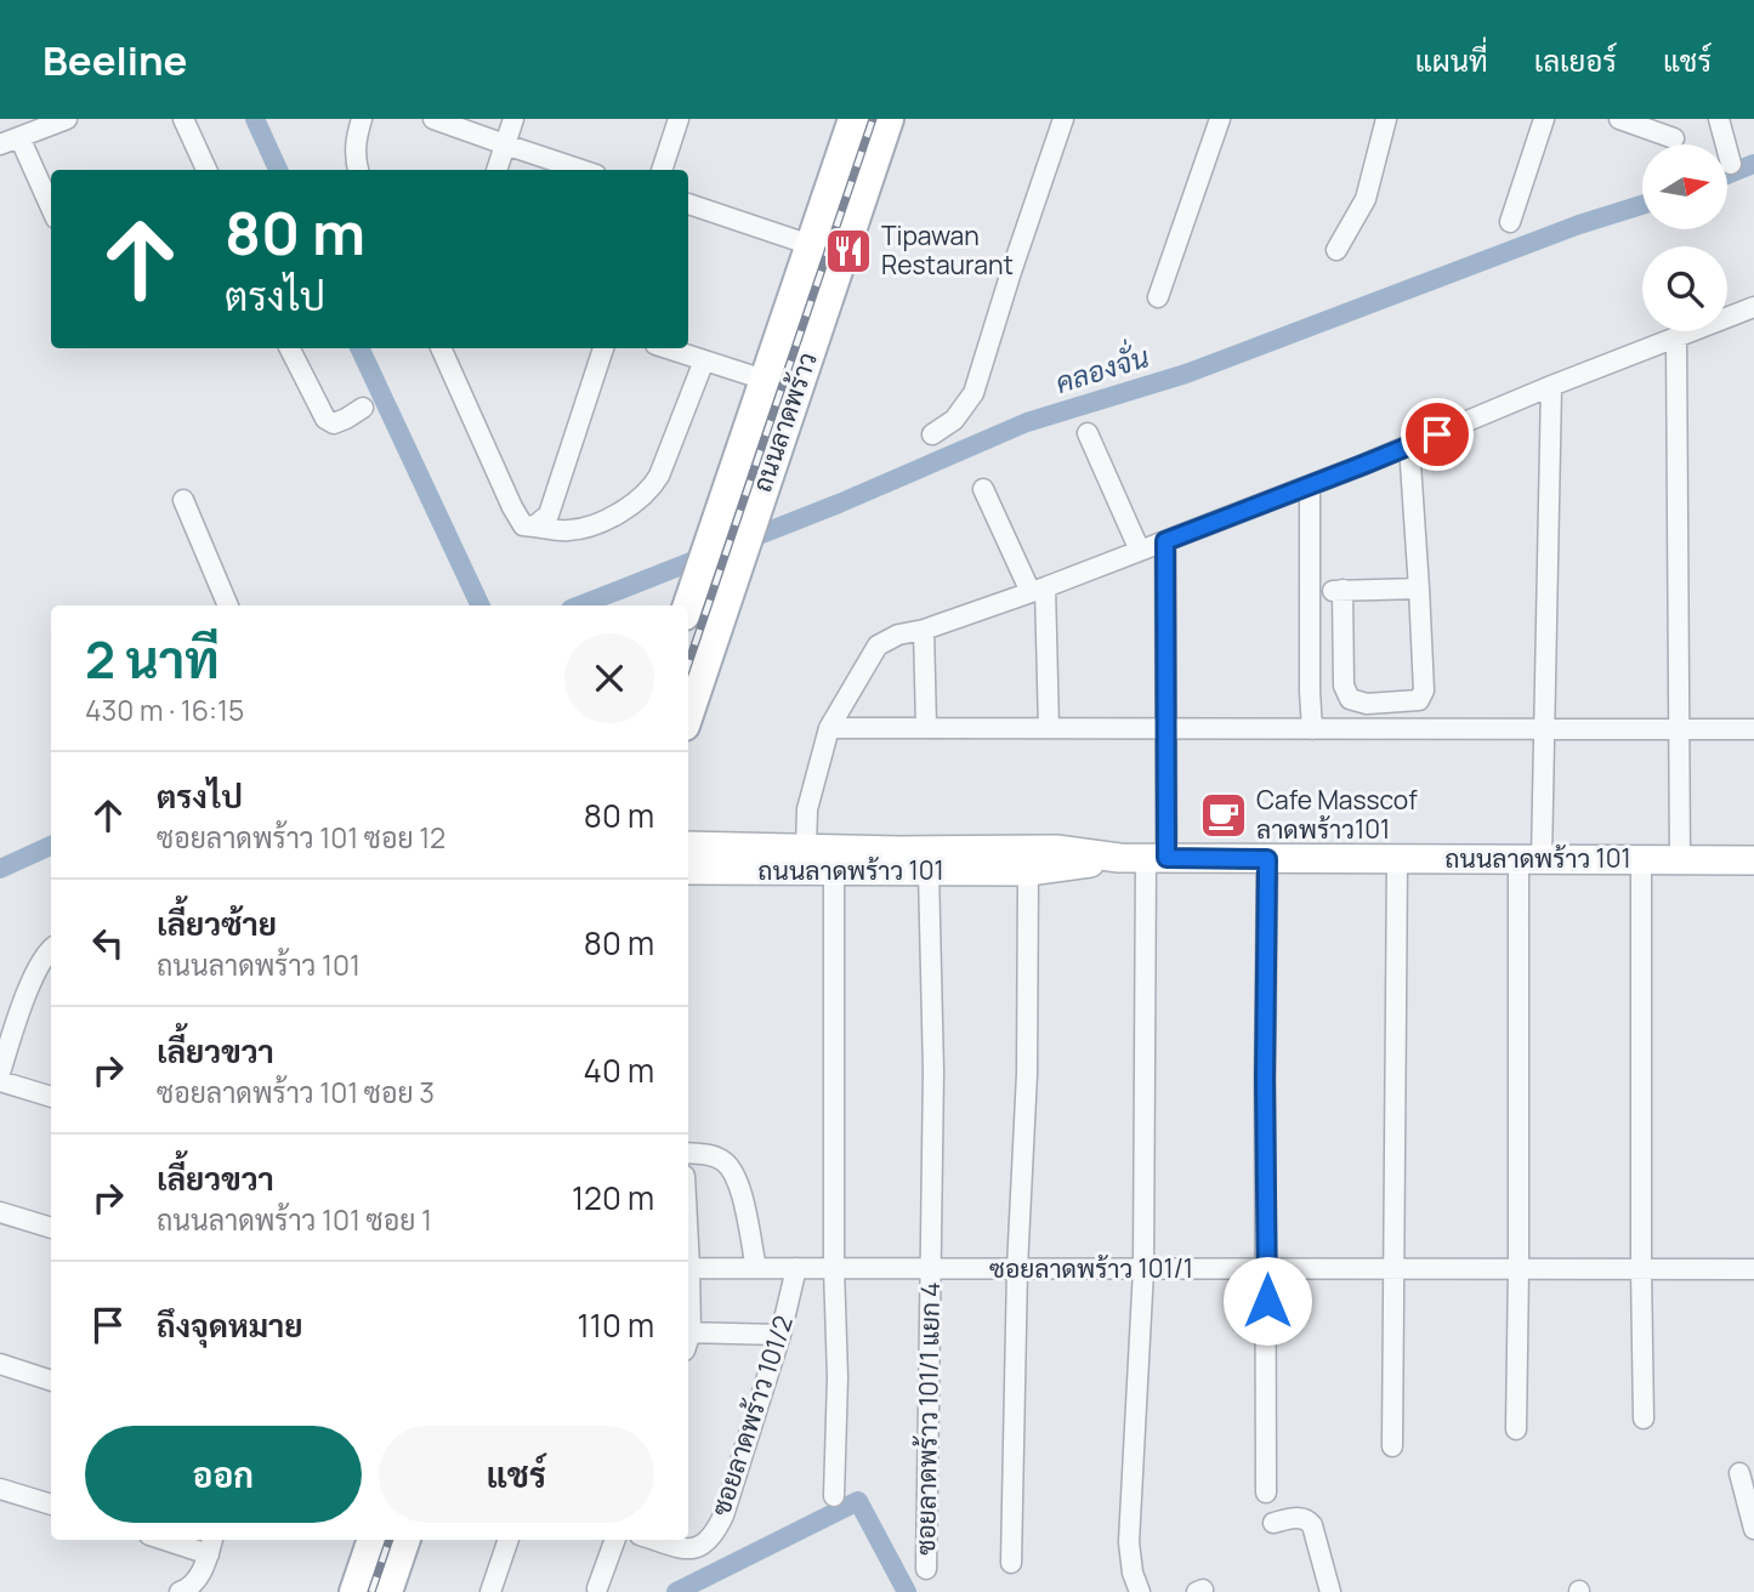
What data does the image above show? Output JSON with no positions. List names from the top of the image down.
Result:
{
  "streets": {
    "main road": ["ถนนลาดพร้าว"],
    "street": [
      "ถนนลาดพร้าว 101",
      "ซอยลาดพร้าว 101/1",
      "ซอยลาดพร้าว 101/2",
      "ซอยลาดพร้าว 101/1 แยก 4"
    ]
  },
  "crossings": [
    ["ถนนลาดพร้าว 101", "ซอยลาดพร้าว 101/1 แยก 4"],
    ["ซอยลาดพร้าว 101/1", "ซอยลาดพร้าว 101/2"],
    ["ซอยลาดพร้าว 101/1", "ซอยลาดพร้าว 101/1 แยก 4"]
  ],
  "water": ["คลองจั่น"],
  "places": {
    "restaurant": ["Tipawan Restaurant"],
    "cafe": ["Cafe Masscof ลาดพร้าว101"]
  },
  "north": "right",
  "page": {
    "header": "Beeline",
    "nav": ["แผนที่", "เลเยอร์", "แชร์"],
    "turn": ["80 m", "ตรงไป"],
    "heading": ["2 นาที", "430 m · 16:15"],
    "list": [
      {
        "name": "ตรงไป",
        "note": "ซอยลาดพร้าว 101 ซอย 12",
        "value": "80 m"
      },
      {
        "name": "เลี้ยวซ้าย",
        "note": "ถนนลาดพร้าว 101",
        "value": "80 m"
      },
      {
        "name": "เลี้ยวขวา",
        "note": "ซอยลาดพร้าว 101 ซอย 3",
        "value": "40 m"
      },
      {
        "name": "เลี้ยวขวา",
        "note": "ถนนลาดพร้าว 101 ซอย 1",
        "value": "120 m"
      },
      {
        "name": "ถึงจุดหมาย",
        "value": "110 m"
      }
    ],
    "buttons": ["ออก", "แชร์"]
  }
}
